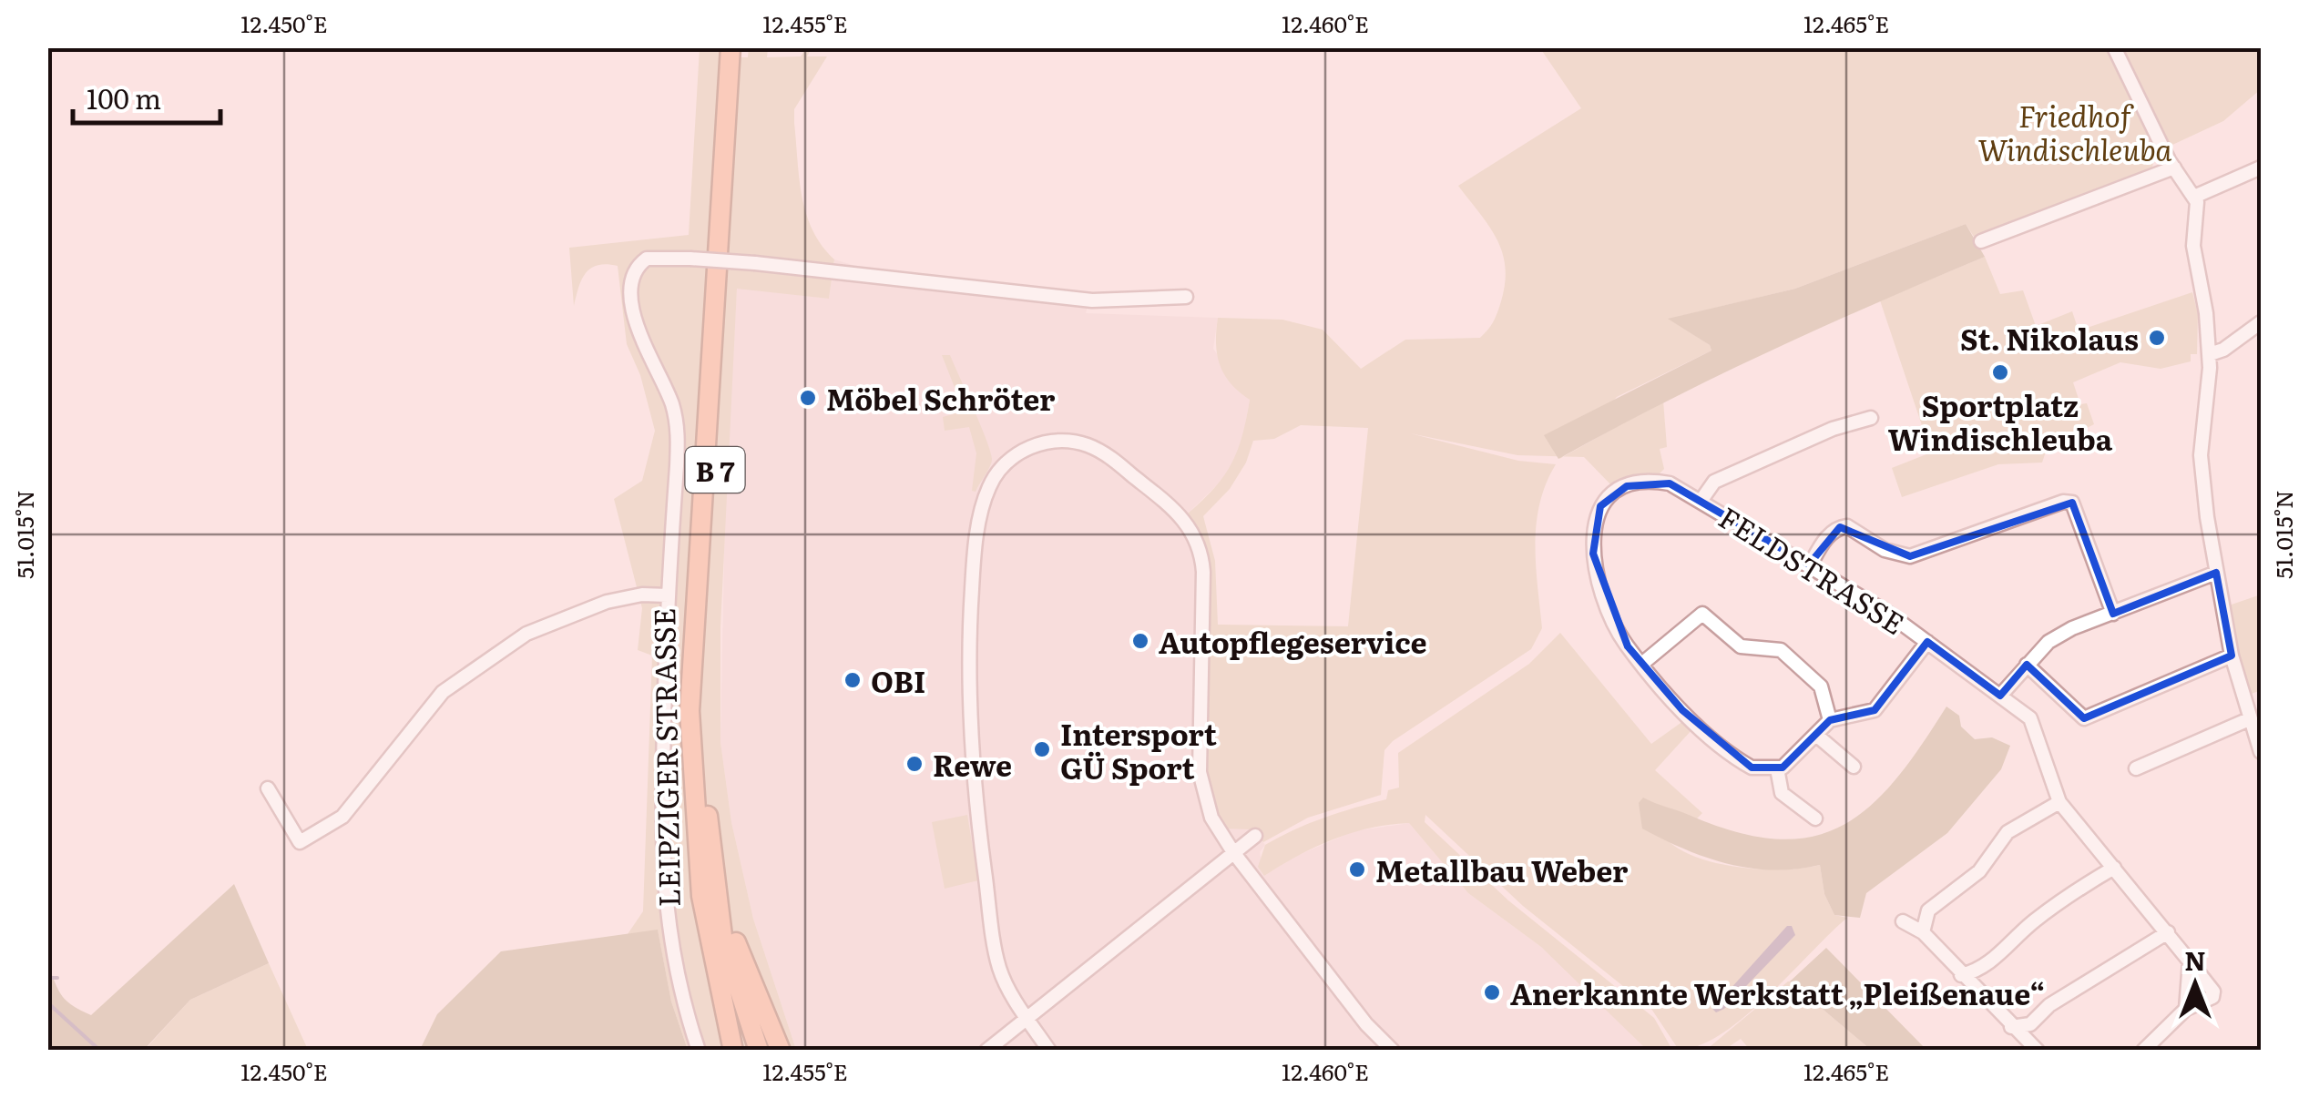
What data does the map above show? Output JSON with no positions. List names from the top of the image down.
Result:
{
  "streets": {
    "highway": ["B 7"],
    "street": ["FELDSTRASSE", "LEIPZIGER STRASSE"]
  },
  "parks": ["Friedhof Windischleuba"],
  "places": [
    "St. Nikolaus",
    "Sportplatz Windischleuba",
    "Möbel Schröter",
    "Autopflegeservice",
    "OBI",
    "Intersport GÜ Sport",
    "Rewe",
    "Metallbau Weber",
    "Anerkannte Werkstatt „Pleißenaue“"
  ],
  "scale_bar": "100 m",
  "north": "top",
  "coordinates": [
    "12.450°E",
    "12.455°E",
    "12.460°E",
    "12.465°E",
    "51.015°N"
  ]
}
